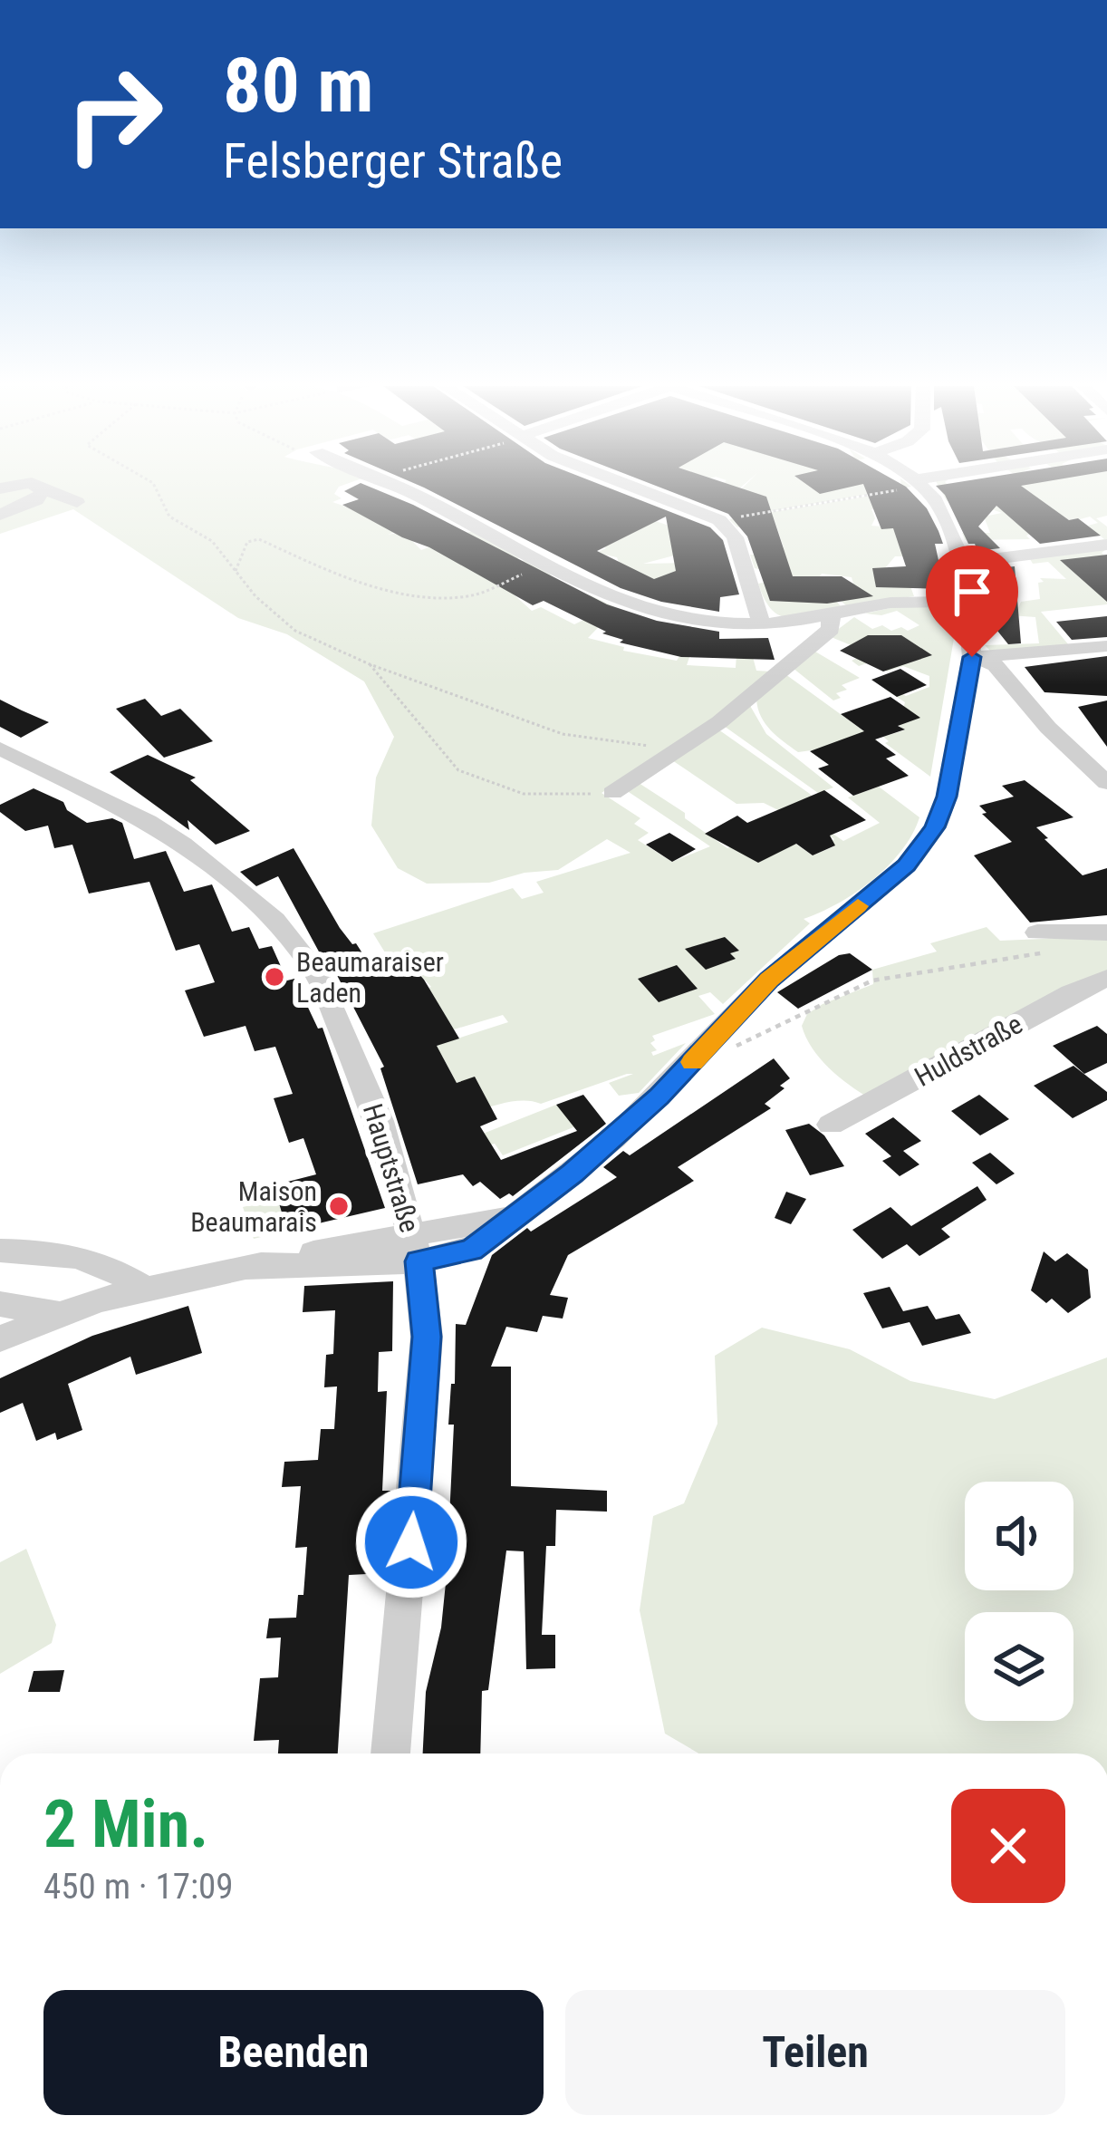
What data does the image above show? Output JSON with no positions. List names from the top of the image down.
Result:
{
  "streets": {
    "street": ["Huldstraße", "Hauptstraße"]
  },
  "places": ["Beaumaraiser Laden", "Maison Beaumarais"],
  "page": {
    "turn": ["80 m", "Felsberger Straße"],
    "heading": ["2 Min.", "450 m · 17:09"],
    "buttons": ["Beenden", "Teilen"]
  }
}
